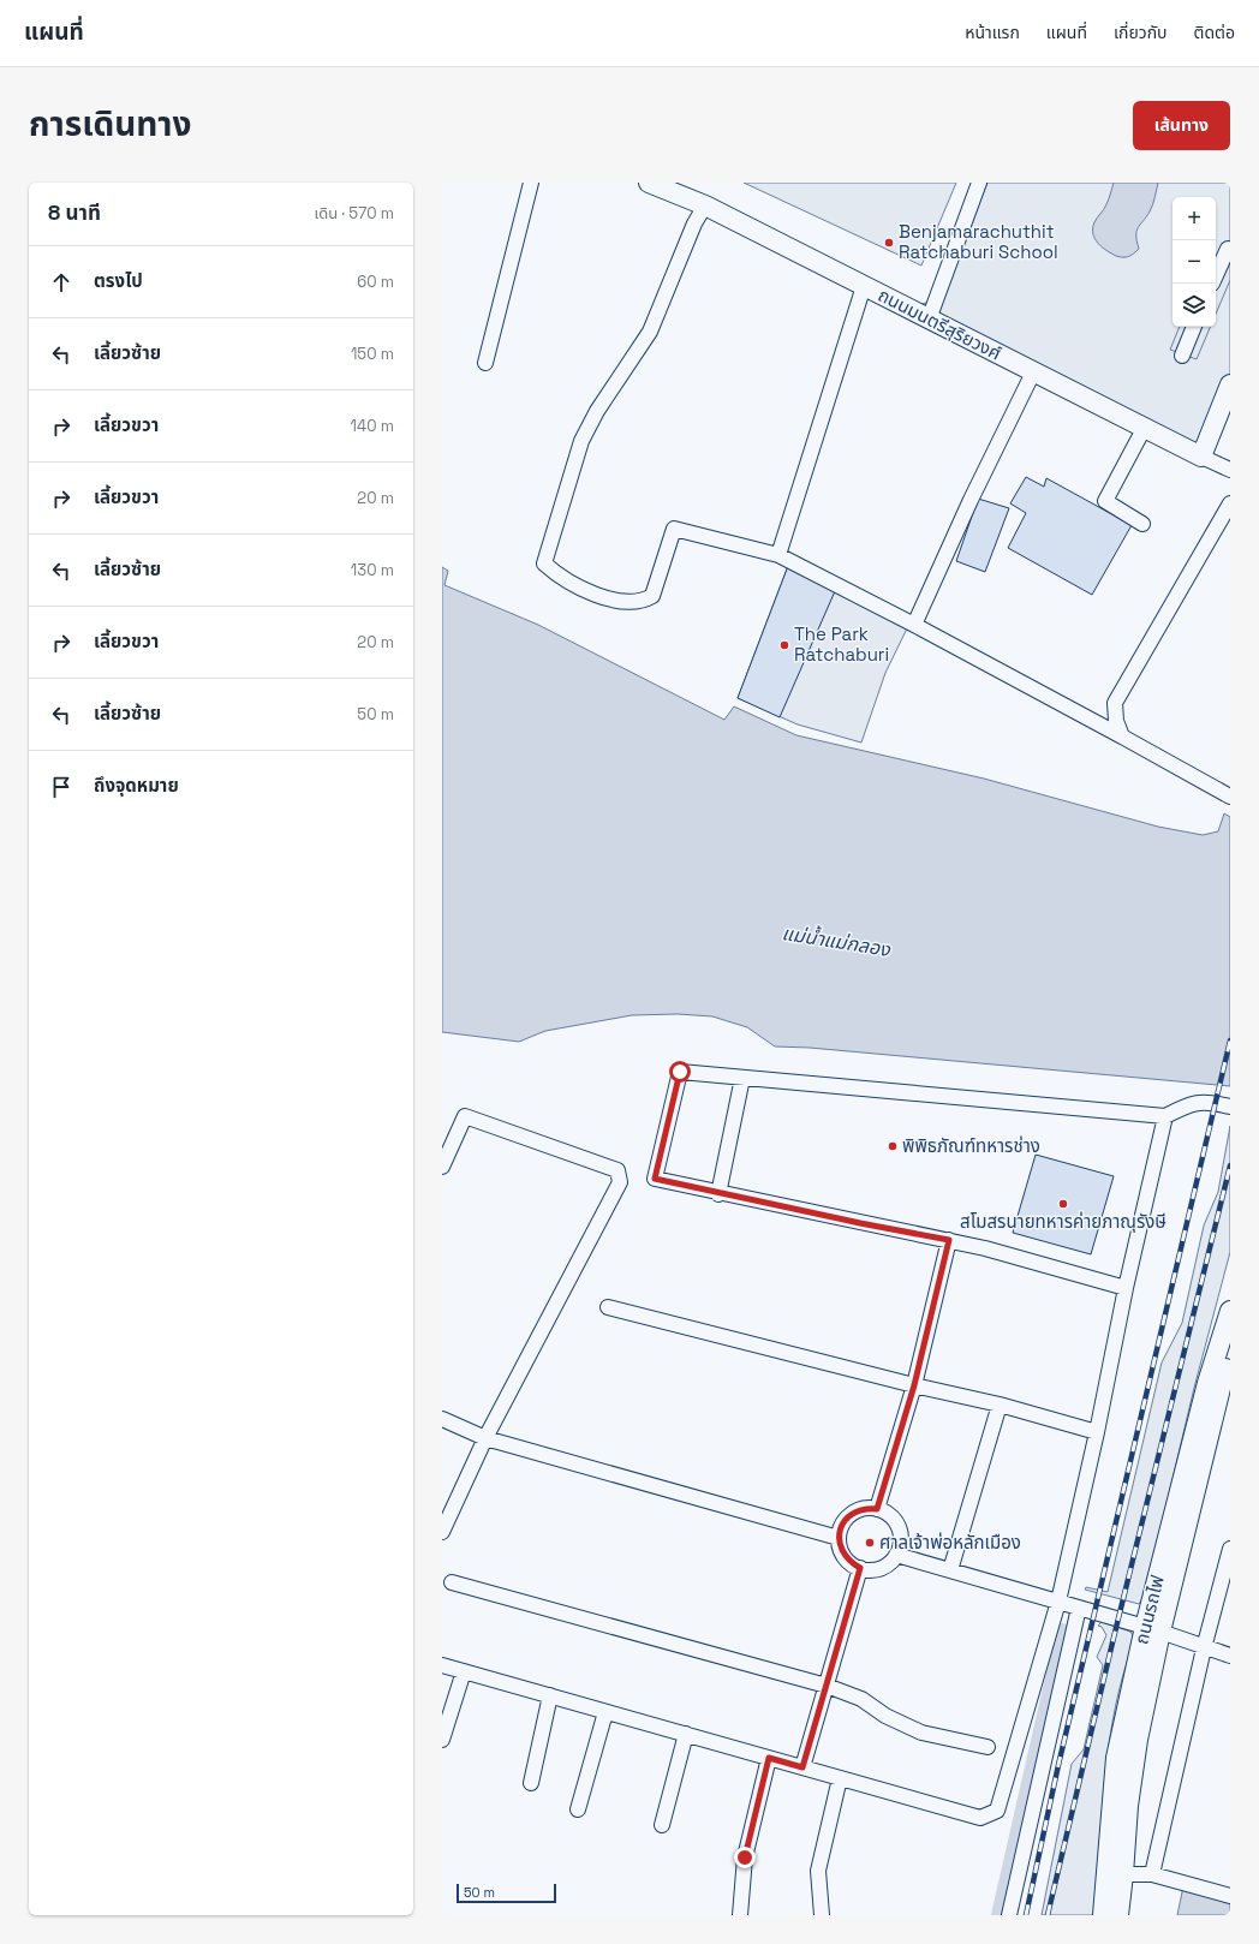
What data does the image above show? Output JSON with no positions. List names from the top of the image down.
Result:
{
  "streets": {
    "main road": ["ถนนมนตรีสุริยวงศ์", "ถนนรถไฟ"]
  },
  "water": ["แม่น้ำแม่กลอง"],
  "places": [
    "Benjamarachuthit Ratchaburi School",
    "The Park Ratchaburi",
    "พิพิธภัณฑ์ทหารช่าง",
    "สโมสรนายทหารค่ายภาณุรังษี",
    "ศาลเจ้าพ่อหลักเมือง"
  ],
  "scale_bar": "50 m",
  "page": {
    "header": "แผนที่",
    "nav": [
      "หน้าแรก",
      "แผนที่",
      "เกี่ยวกับ",
      "ติดต่อ"
    ],
    "title": "การเดินทาง",
    "buttons": "เส้นทาง",
    "heading": ["8 นาที", "เดิน · 570 m"],
    "map_buttons": ["+", "−"],
    "list": [
      ["ตรงไป", "60 m"],
      ["เลี้ยวซ้าย", "150 m"],
      ["เลี้ยวขวา", "140 m"],
      ["เลี้ยวขวา", "20 m"],
      ["เลี้ยวซ้าย", "130 m"],
      ["เลี้ยวขวา", "20 m"],
      ["เลี้ยวซ้าย", "50 m"],
      "ถึงจุดหมาย"
    ],
    "scale": "50 m"
  }
}
